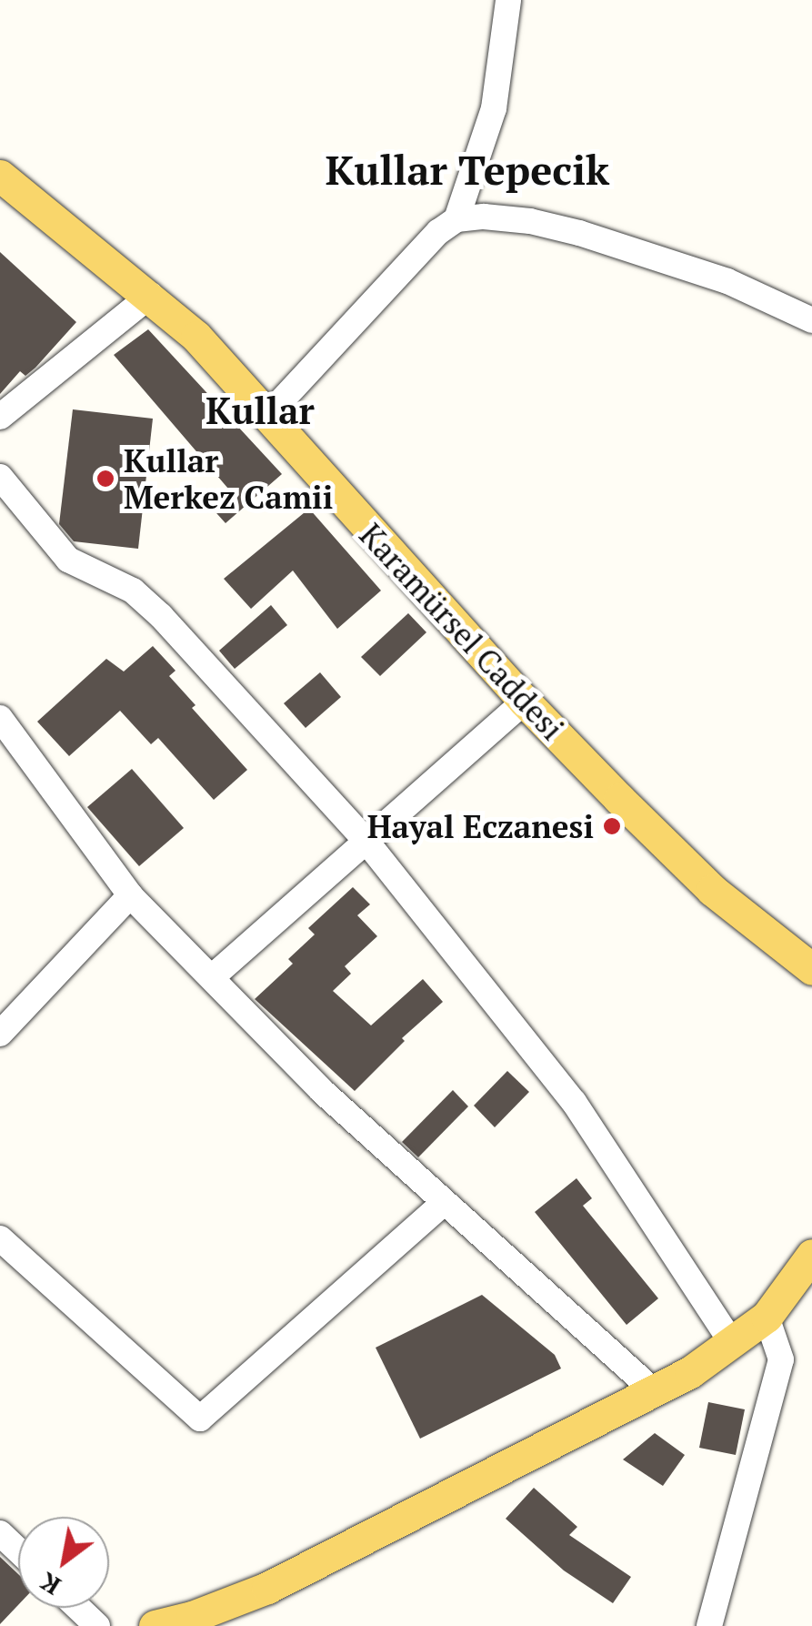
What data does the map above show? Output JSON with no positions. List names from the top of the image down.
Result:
{
  "streets": {
    "main road": ["Karamürsel Caddesi"]
  },
  "districts": ["Kullar Tepecik", "Kullar"],
  "places": ["Kullar Merkez Camii", "Hayal Eczanesi"],
  "north": "bottom left"
}
